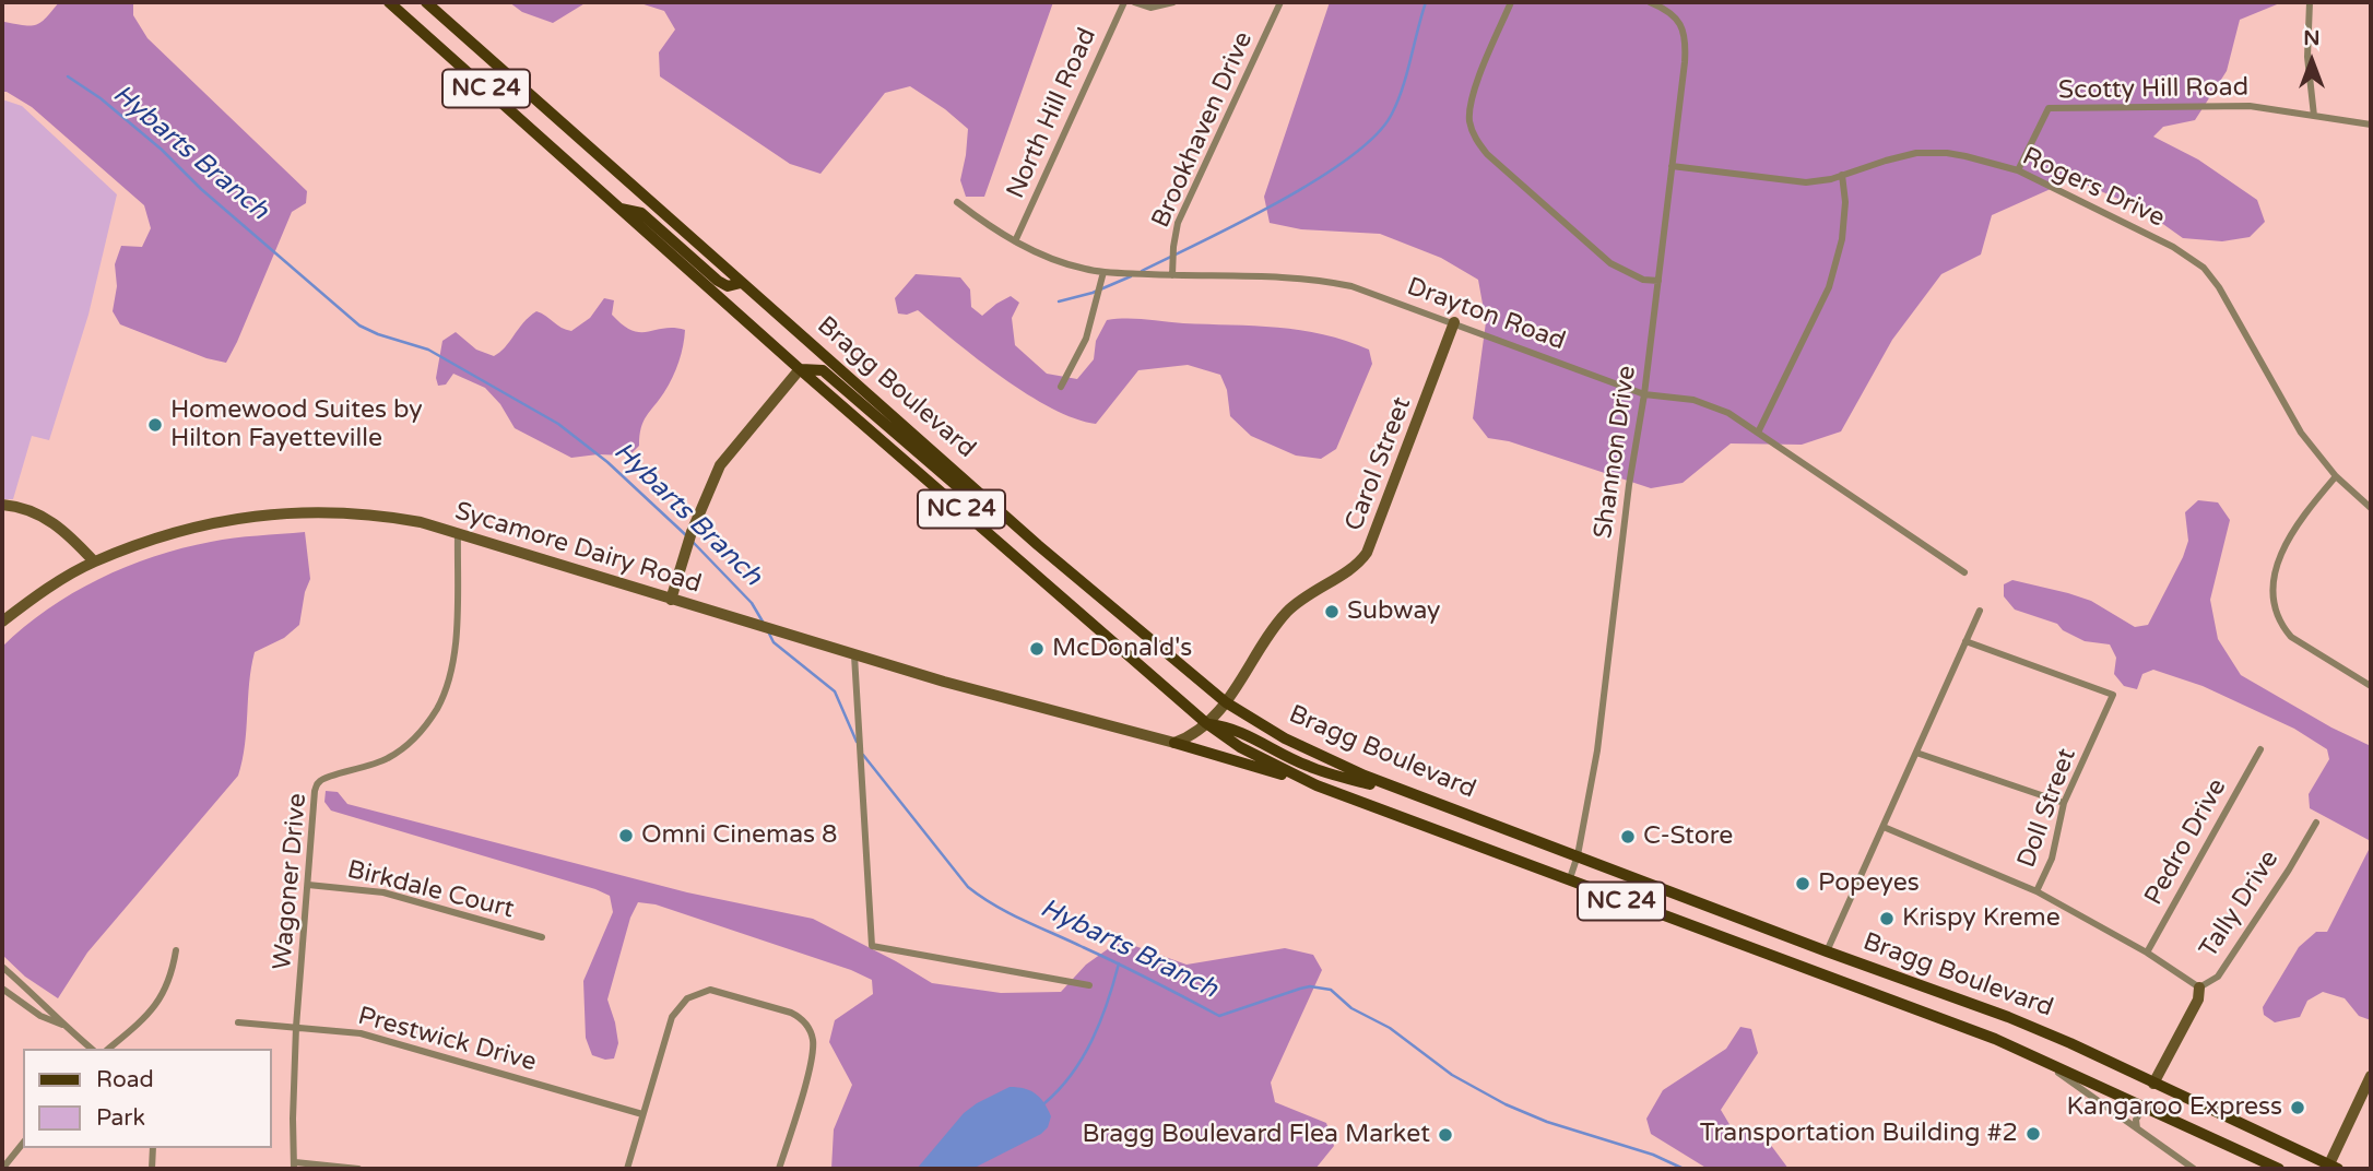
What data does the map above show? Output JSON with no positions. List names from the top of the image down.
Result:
{
  "streets": {
    "main road": [
      "NC 24",
      "Bragg Boulevard",
      "Carol Street",
      "Sycamore Dairy Road",
      "Tally Drive"
    ],
    "street": [
      "Scotty Hill Road",
      "North Hill Road",
      "Brookhaven Drive",
      "Rogers Drive",
      "Drayton Road",
      "Shannon Drive",
      "Doll Street",
      "Pedro Drive",
      "Wagoner Drive",
      "Birkdale Court",
      "Prestwick Drive"
    ]
  },
  "crossings": [
    ["Scotty Hill Road", "Rogers Drive"],
    ["North Hill Road", "Drayton Road"],
    ["Brookhaven Drive", "Drayton Road"],
    ["Rogers Drive", "Shannon Drive"],
    ["Drayton Road", "Shannon Drive"],
    ["Drayton Road", "Carol Street"],
    ["Bragg Boulevard", "Shannon Drive"],
    ["Bragg Boulevard", "Carol Street"],
    ["Bragg Boulevard", "Tally Drive"],
    ["Sycamore Dairy Road", "Wagoner Drive"],
    ["Wagoner Drive", "Birkdale Court"],
    ["Wagoner Drive", "Prestwick Drive"]
  ],
  "water": ["Hybarts Branch"],
  "places": [
    "Homewood Suites by Hilton Fayetteville",
    "Subway",
    "McDonald's",
    "Omni Cinemas 8",
    "C-Store",
    "Popeyes",
    "Krispy Kreme",
    "Kangaroo Express",
    "Transportation Building #2",
    "Bragg Boulevard Flea Market"
  ],
  "legend": ["Road", "Park"],
  "north": "top"
}
